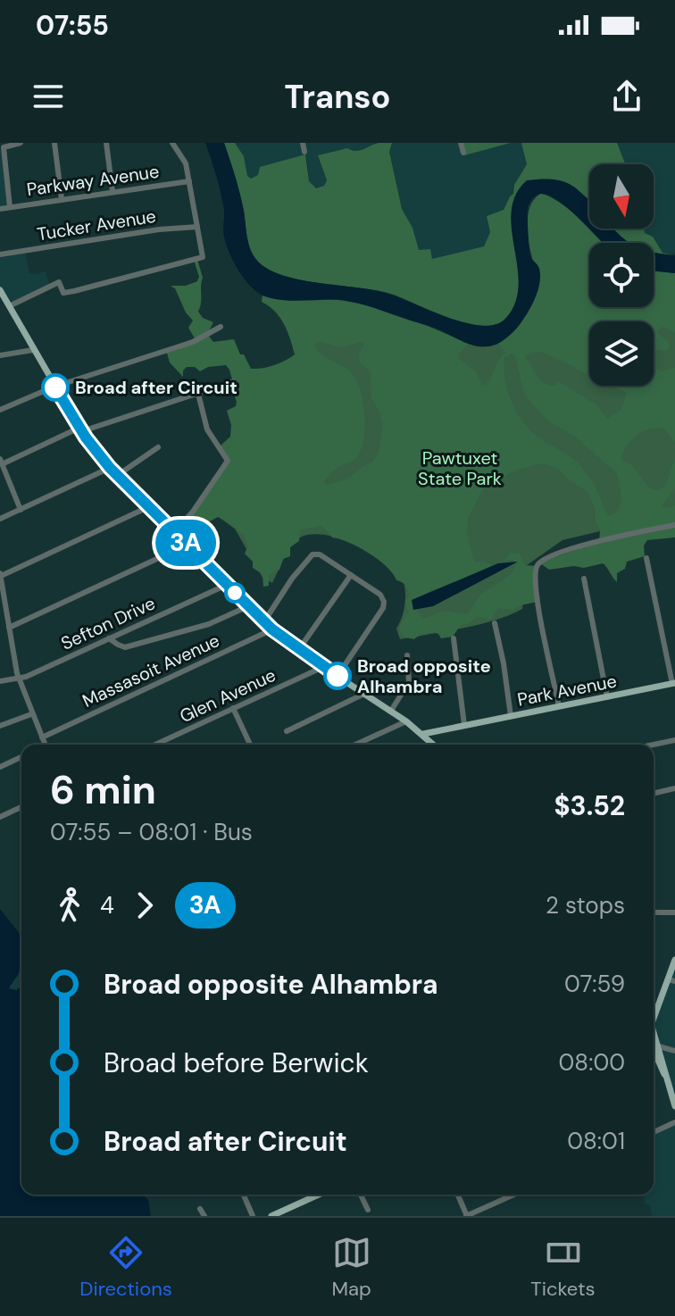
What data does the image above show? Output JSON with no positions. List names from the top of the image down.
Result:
{
  "streets": {
    "main road": ["Park Avenue"],
    "street": [
      "Parkway Avenue",
      "Tucker Avenue",
      "Sefton Drive",
      "Massasoit Avenue",
      "Glen Avenue"
    ]
  },
  "parks": ["Pawtuxet State Park"],
  "places": ["Broad after Circuit", "Broad opposite Alhambra"],
  "lines": ["bus line 3A"],
  "north": "bottom",
  "page": {
    "status": "07:55",
    "header": "Transo",
    "on_map": "3A",
    "heading": ["6 min", "07:55 – 08:01 · Bus", "$3.52"],
    "legs": ["4", "3A", "2 stops"],
    "list": [
      {
        "name": "Broad opposite Alhambra",
        "value": "07:59"
      },
      {
        "name": "Broad before Berwick",
        "value": "08:00"
      },
      {
        "name": "Broad after Circuit",
        "value": "08:01"
      }
    ],
    "tabs": ["Directions", "Map", "Tickets"]
  }
}
